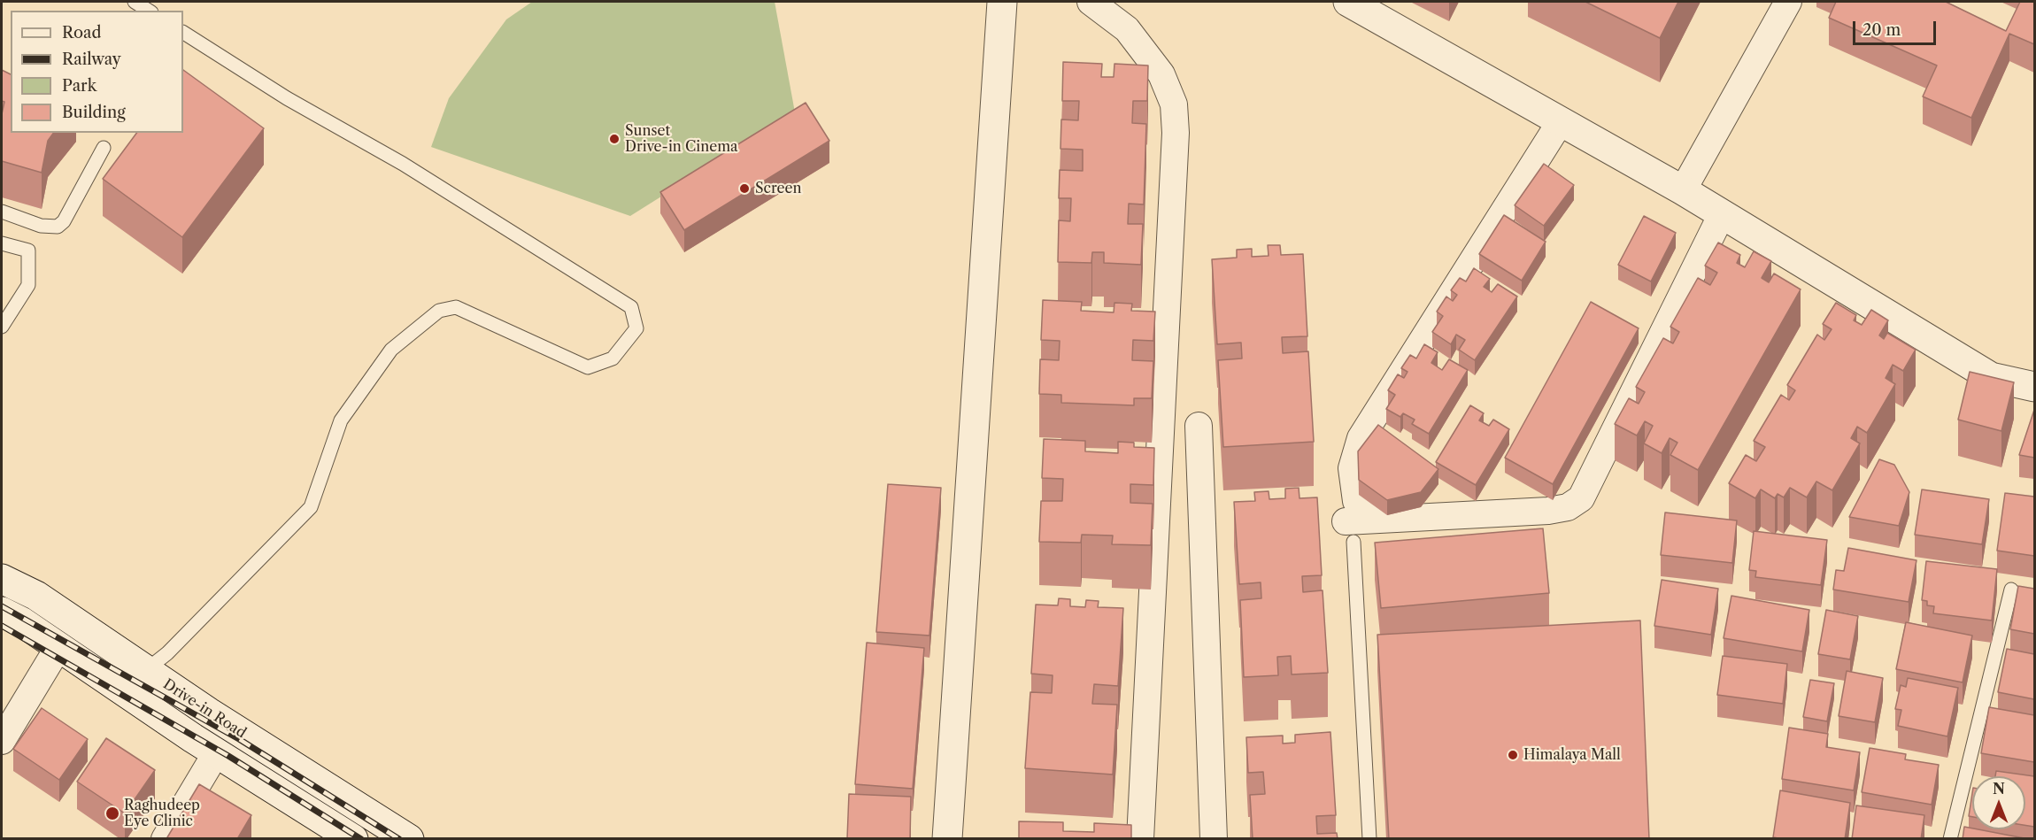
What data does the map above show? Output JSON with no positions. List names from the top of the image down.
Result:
{
  "streets": {
    "street": ["Drive-in Road"]
  },
  "places": [
    "Sunset Drive-in Cinema",
    "Screen",
    "Himalaya Mall",
    "Raghudeep Eye Clinic"
  ],
  "legend": [
    "Road",
    "Railway",
    "Park",
    "Building"
  ],
  "scale_bar": "20 m",
  "north": "top"
}
